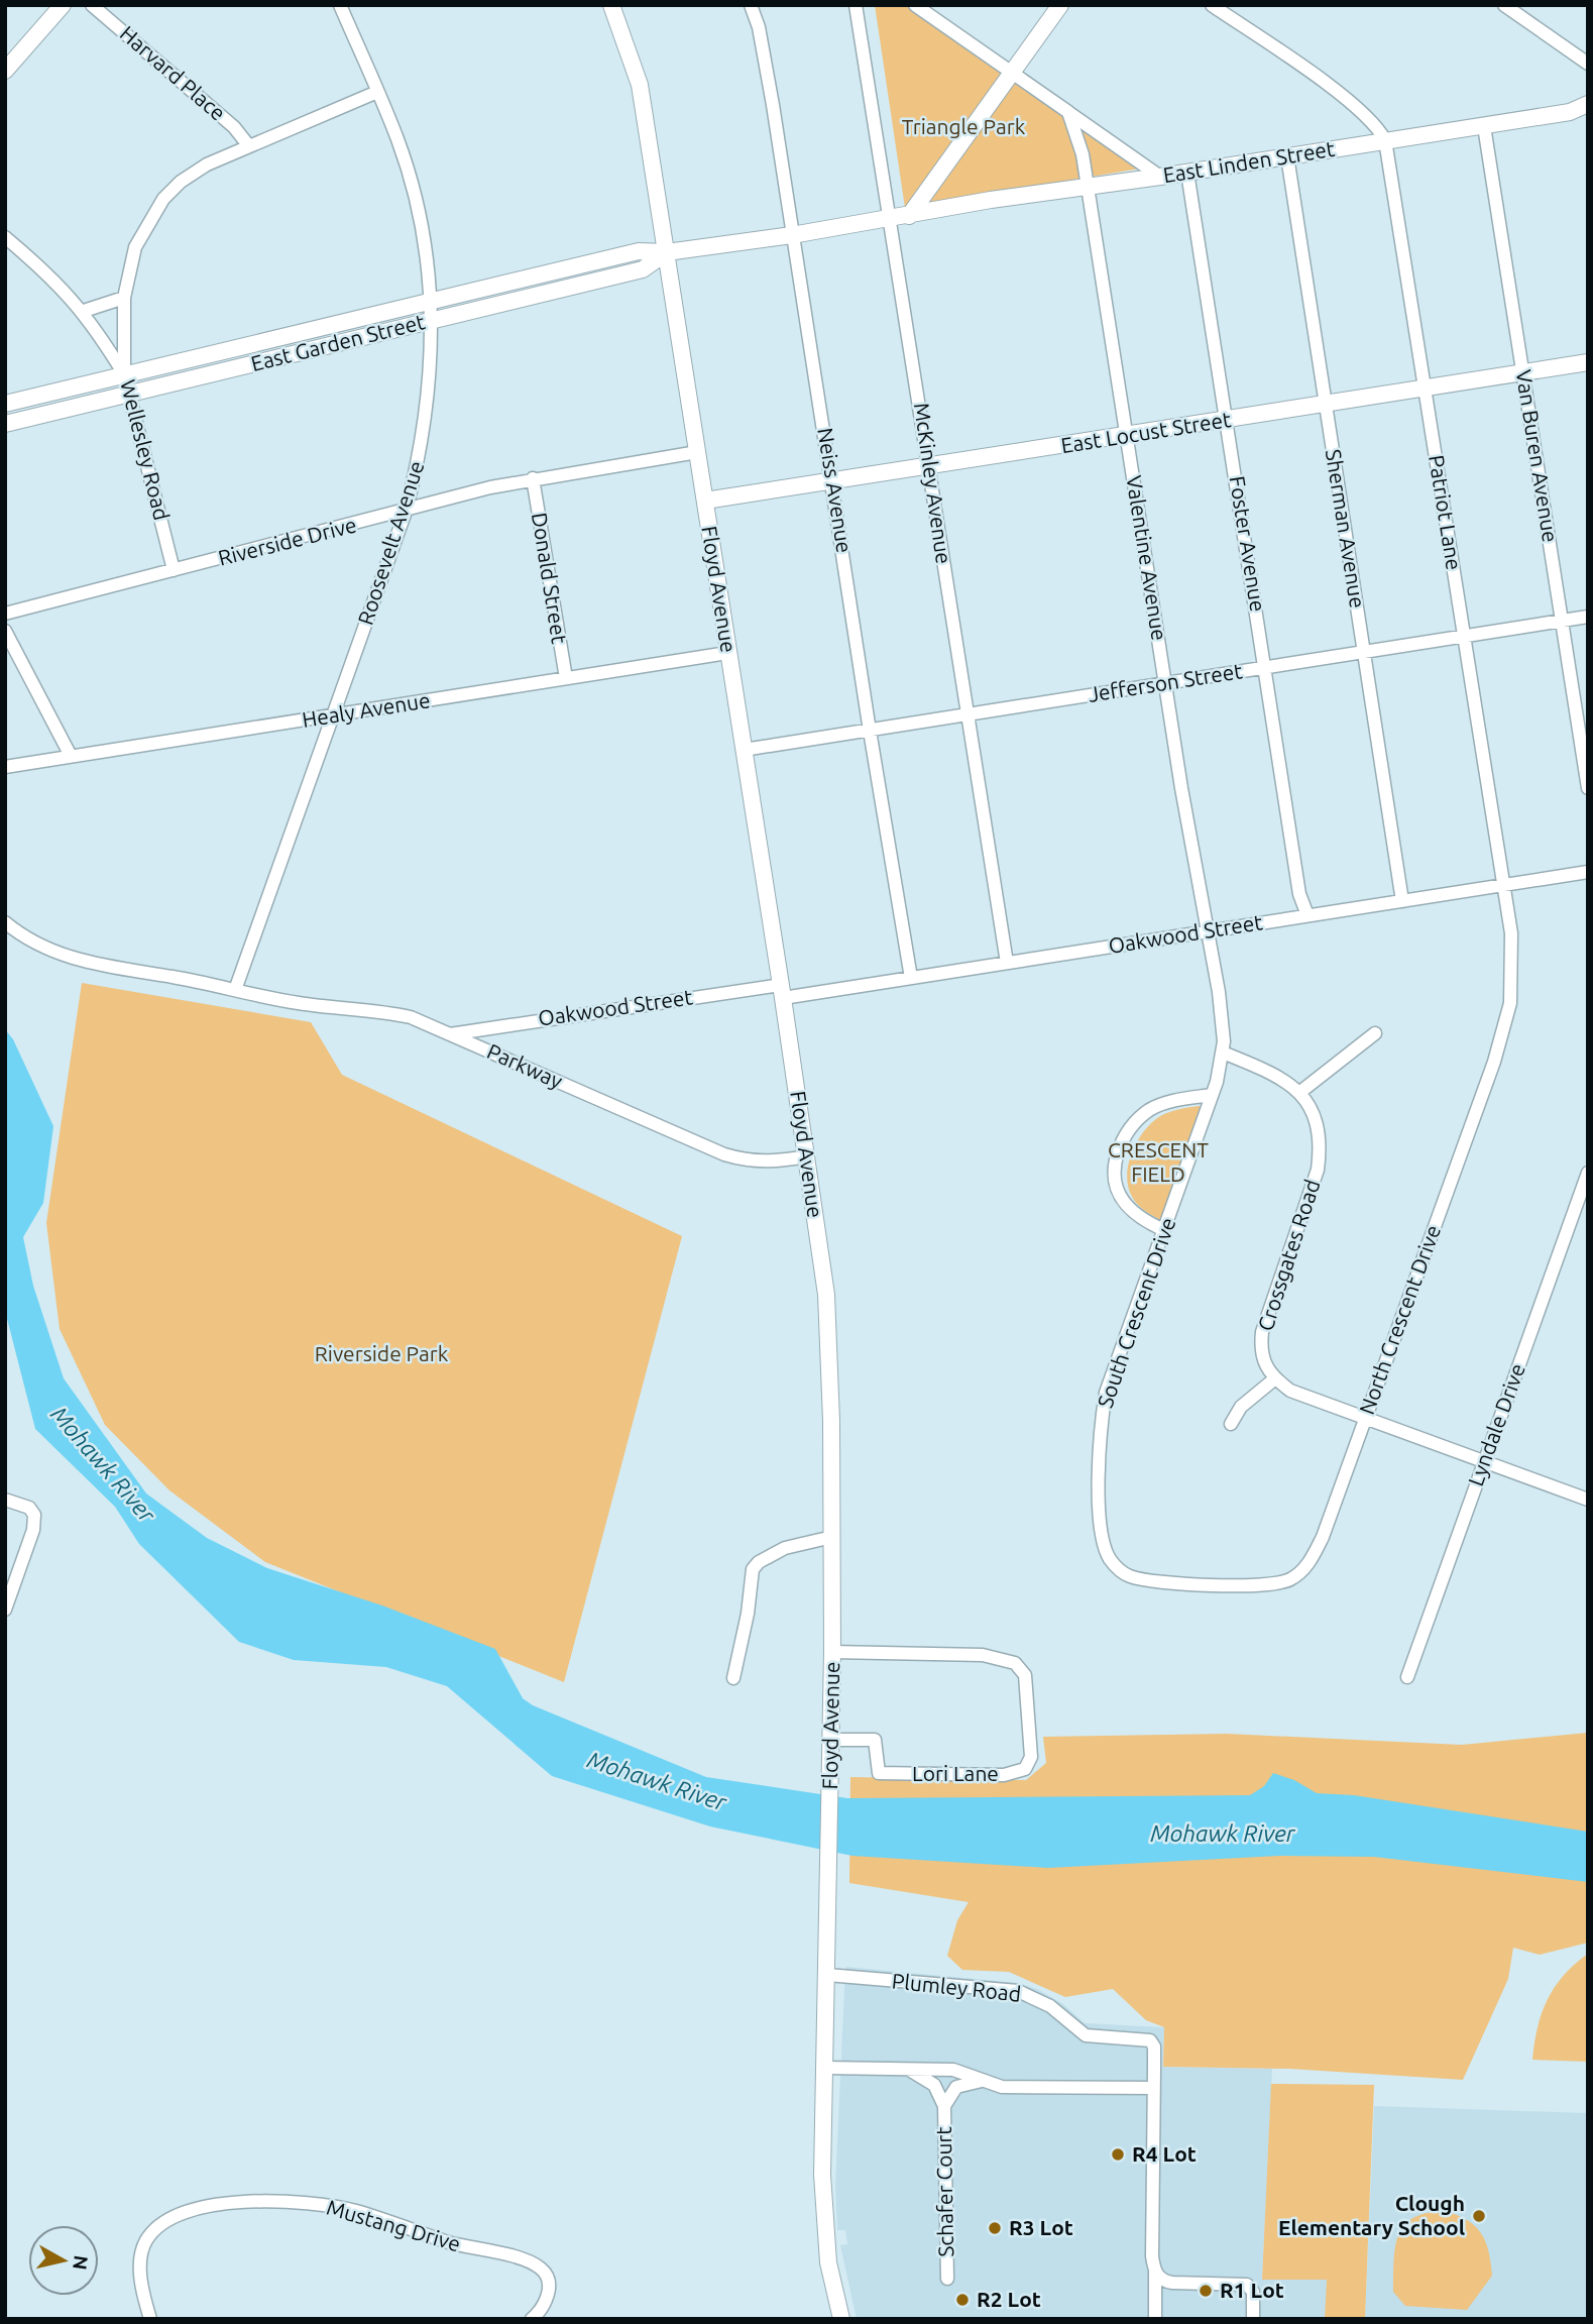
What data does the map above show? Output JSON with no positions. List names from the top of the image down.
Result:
{
  "streets": {
    "street": [
      "Harvard Place",
      "East Linden Street",
      "East Garden Street",
      "East Locust Street",
      "Wellesley Road",
      "Van Buren Avenue",
      "McKinley Avenue",
      "Neiss Avenue",
      "Patriot Lane",
      "Sherman Avenue",
      "Riverside Drive",
      "Roosevelt Avenue",
      "Foster Avenue",
      "Valentine Avenue",
      "Donald Street",
      "Floyd Avenue",
      "Jefferson Street",
      "Healy Avenue",
      "Oakwood Street",
      "Parkway",
      "Crossgates Road",
      "South Crescent Drive",
      "North Crescent Drive",
      "Lyndale Drive",
      "Lori Lane",
      "Plumley Road",
      "Schafer Court",
      "Mustang Drive"
    ]
  },
  "crossings": [
    ["Harvard Place", "Wellesley Road"],
    ["East Linden Street", "East Garden Street"],
    ["East Linden Street", "Van Buren Avenue"],
    ["East Linden Street", "Patriot Lane"],
    ["East Linden Street", "Sherman Avenue"],
    ["East Linden Street", "Foster Avenue"],
    ["East Linden Street", "Valentine Avenue"],
    ["East Garden Street", "Wellesley Road"],
    ["East Garden Street", "McKinley Avenue"],
    ["East Garden Street", "Neiss Avenue"],
    ["East Garden Street", "Roosevelt Avenue"],
    ["East Garden Street", "Floyd Avenue"],
    ["East Locust Street", "Van Buren Avenue"],
    ["East Locust Street", "McKinley Avenue"],
    ["East Locust Street", "Neiss Avenue"],
    ["East Locust Street", "Patriot Lane"],
    ["East Locust Street", "Sherman Avenue"],
    ["East Locust Street", "Foster Avenue"],
    ["East Locust Street", "Valentine Avenue"],
    ["East Locust Street", "Floyd Avenue"],
    ["Wellesley Road", "Riverside Drive"],
    ["Wellesley Road", "Roosevelt Avenue"],
    ["Van Buren Avenue", "Jefferson Street"],
    ["McKinley Avenue", "Jefferson Street"],
    ["McKinley Avenue", "Oakwood Street"],
    ["Neiss Avenue", "Jefferson Street"],
    ["Neiss Avenue", "Oakwood Street"],
    ["Patriot Lane", "Jefferson Street"],
    ["Patriot Lane", "Oakwood Street"],
    ["Patriot Lane", "North Crescent Drive"],
    ["Sherman Avenue", "Jefferson Street"],
    ["Sherman Avenue", "Oakwood Street"],
    ["Riverside Drive", "Roosevelt Avenue"],
    ["Riverside Drive", "Donald Street"],
    ["Riverside Drive", "Floyd Avenue"],
    ["Roosevelt Avenue", "Healy Avenue"],
    ["Roosevelt Avenue", "Parkway"],
    ["Foster Avenue", "Jefferson Street"],
    ["Foster Avenue", "Oakwood Street"],
    ["Valentine Avenue", "Jefferson Street"],
    ["Valentine Avenue", "Oakwood Street"],
    ["Donald Street", "Healy Avenue"],
    ["Floyd Avenue", "Jefferson Street"],
    ["Floyd Avenue", "Healy Avenue"],
    ["Floyd Avenue", "Oakwood Street"],
    ["Floyd Avenue", "Parkway"],
    ["Floyd Avenue", "Lori Lane"],
    ["Floyd Avenue", "Plumley Road"],
    ["Oakwood Street", "Parkway"],
    ["Oakwood Street", "North Crescent Drive"],
    ["South Crescent Drive", "North Crescent Drive"]
  ],
  "water": ["Mohawk River"],
  "parks": ["Triangle Park", "CRESCENT FIELD", "Riverside Park"],
  "places": [
    "R4 Lot",
    "Clough Elementary School",
    "R3 Lot",
    "R1 Lot",
    "R2 Lot"
  ],
  "north": "right"
}
